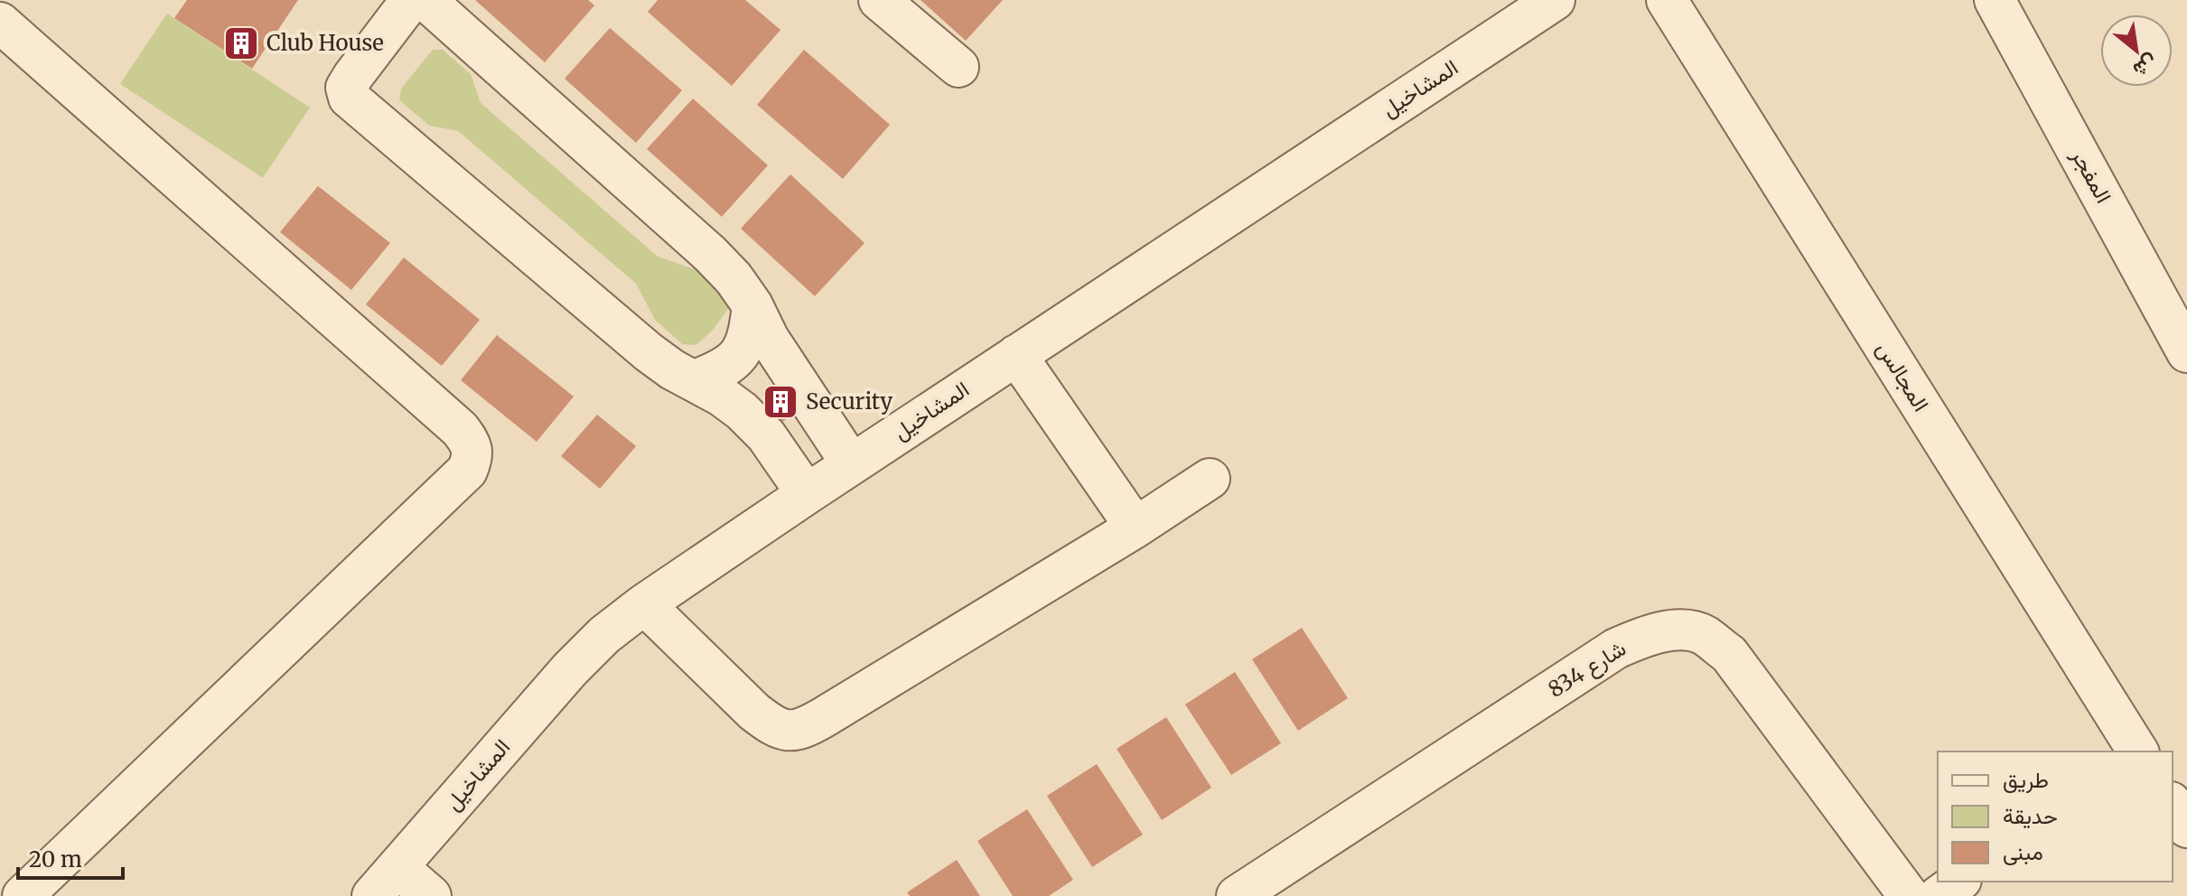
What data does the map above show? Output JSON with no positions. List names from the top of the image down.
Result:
{
  "streets": {
    "street": [
      "المشاخيل",
      "المفجر",
      "المجالس",
      "شارع 834"
    ]
  },
  "places": {
    "building": ["Club House", "Security"]
  },
  "legend": ["طريق", "حديقة", "مبنى"],
  "scale_bar": "20 m",
  "north": "bottom right"
}
